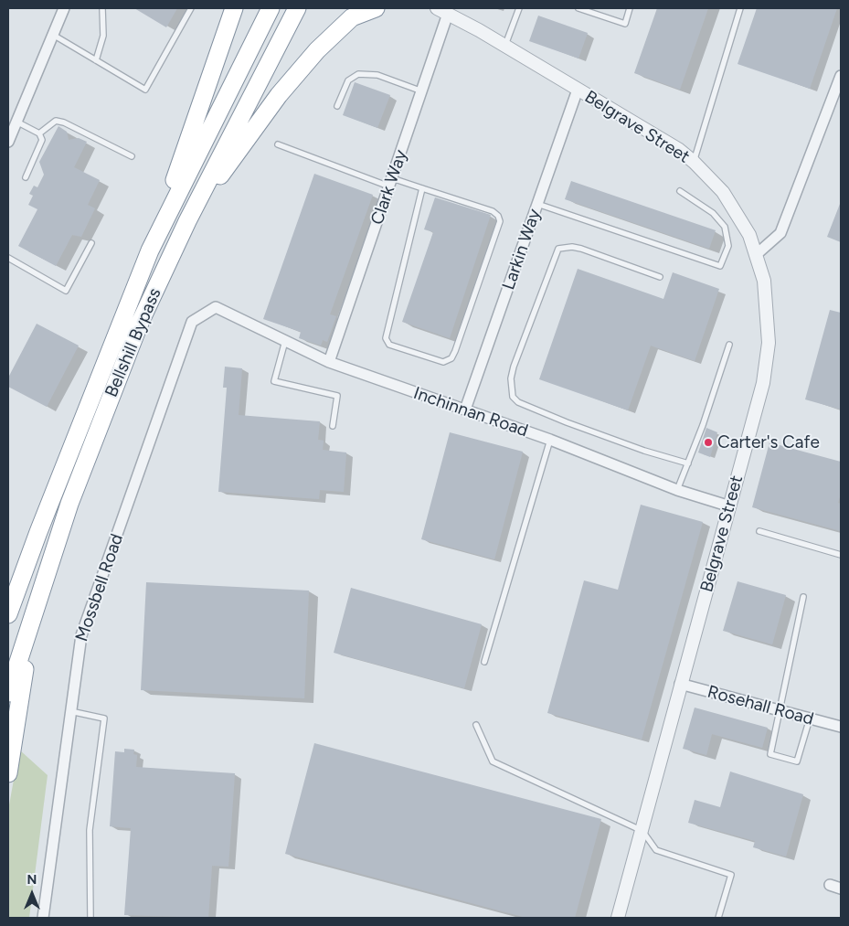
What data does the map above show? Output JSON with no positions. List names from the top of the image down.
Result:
{
  "streets": {
    "highway": ["Bellshill Bypass"],
    "street": [
      "Belgrave Street",
      "Clark Way",
      "Larkin Way",
      "Inchinnan Road",
      "Mossbell Road",
      "Rosehall Road"
    ]
  },
  "crossings": [
    ["Belgrave Street", "Clark Way"],
    ["Belgrave Street", "Larkin Way"],
    ["Belgrave Street", "Inchinnan Road"],
    ["Belgrave Street", "Rosehall Road"],
    ["Clark Way", "Inchinnan Road"],
    ["Larkin Way", "Inchinnan Road"],
    ["Inchinnan Road", "Mossbell Road"]
  ],
  "places": ["Carter's Cafe"],
  "north": "top"
}
